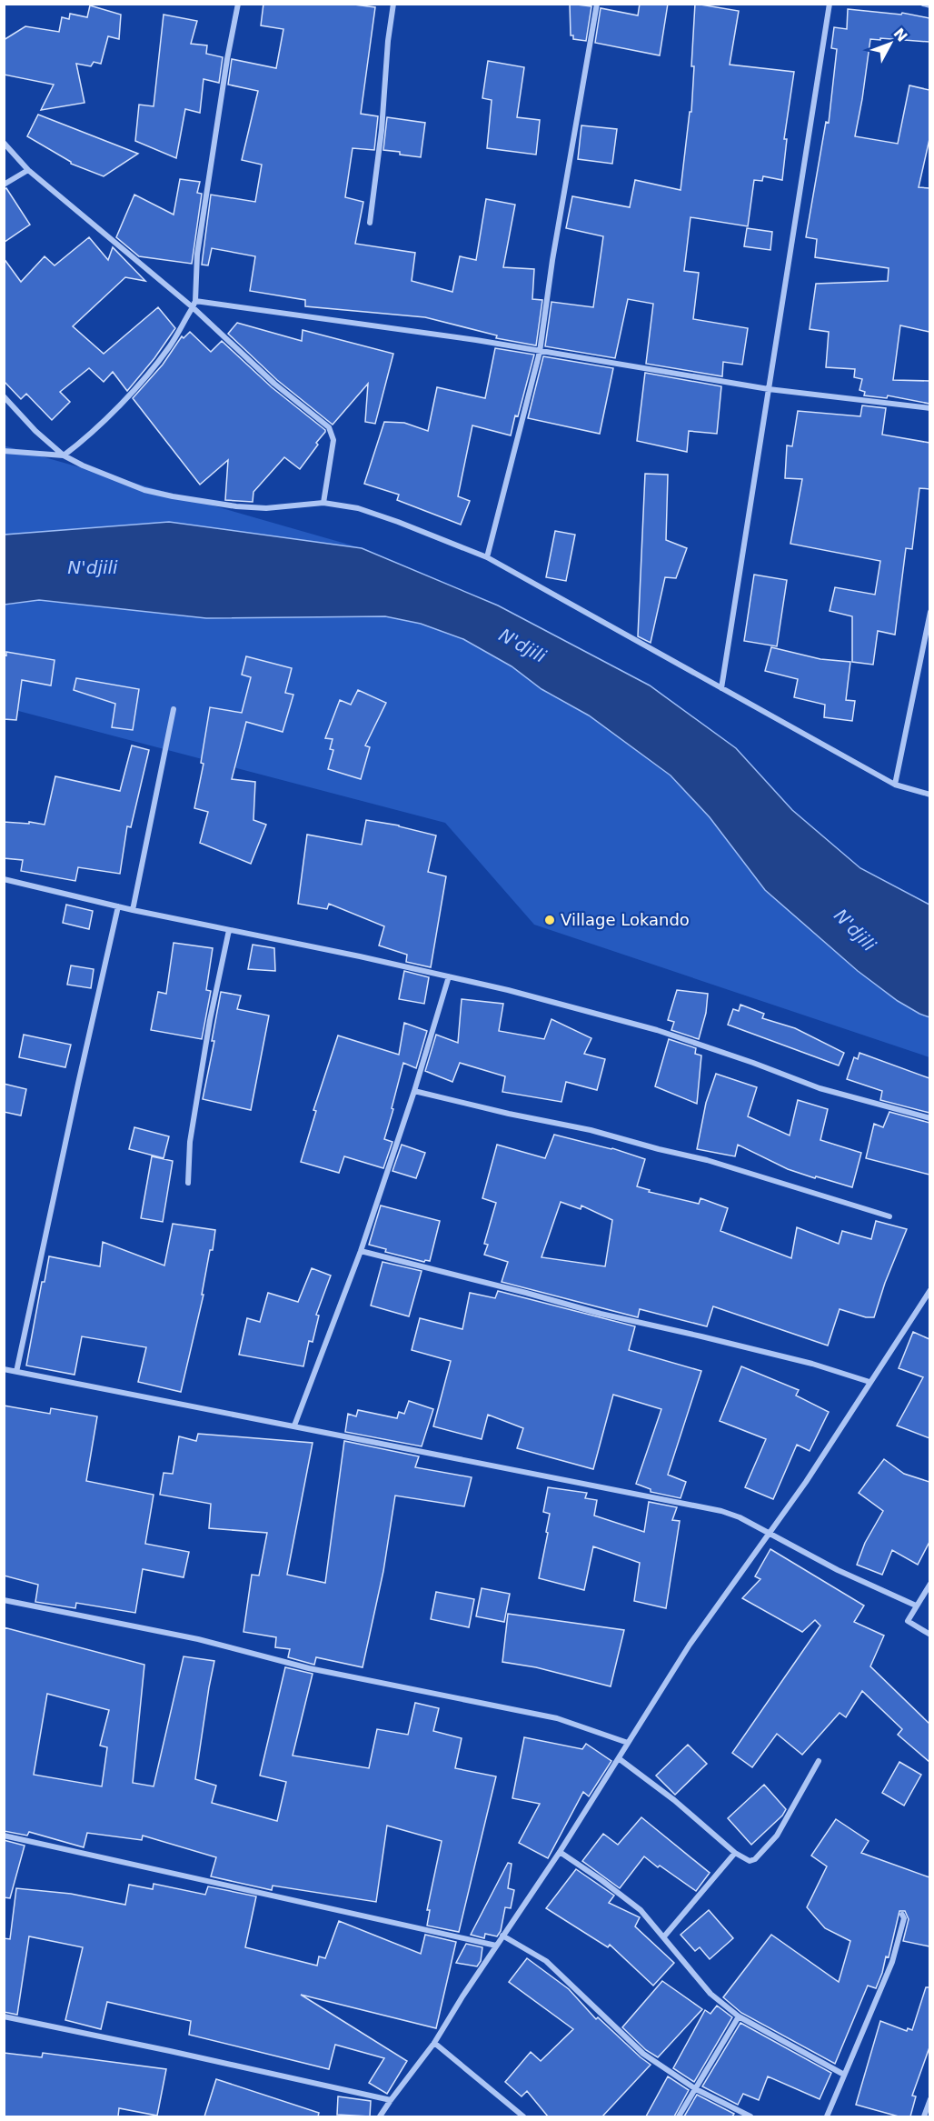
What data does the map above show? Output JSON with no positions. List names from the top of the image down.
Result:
{
  "water": ["N'djili"],
  "places": ["Village Lokando"],
  "north": "top right"
}
